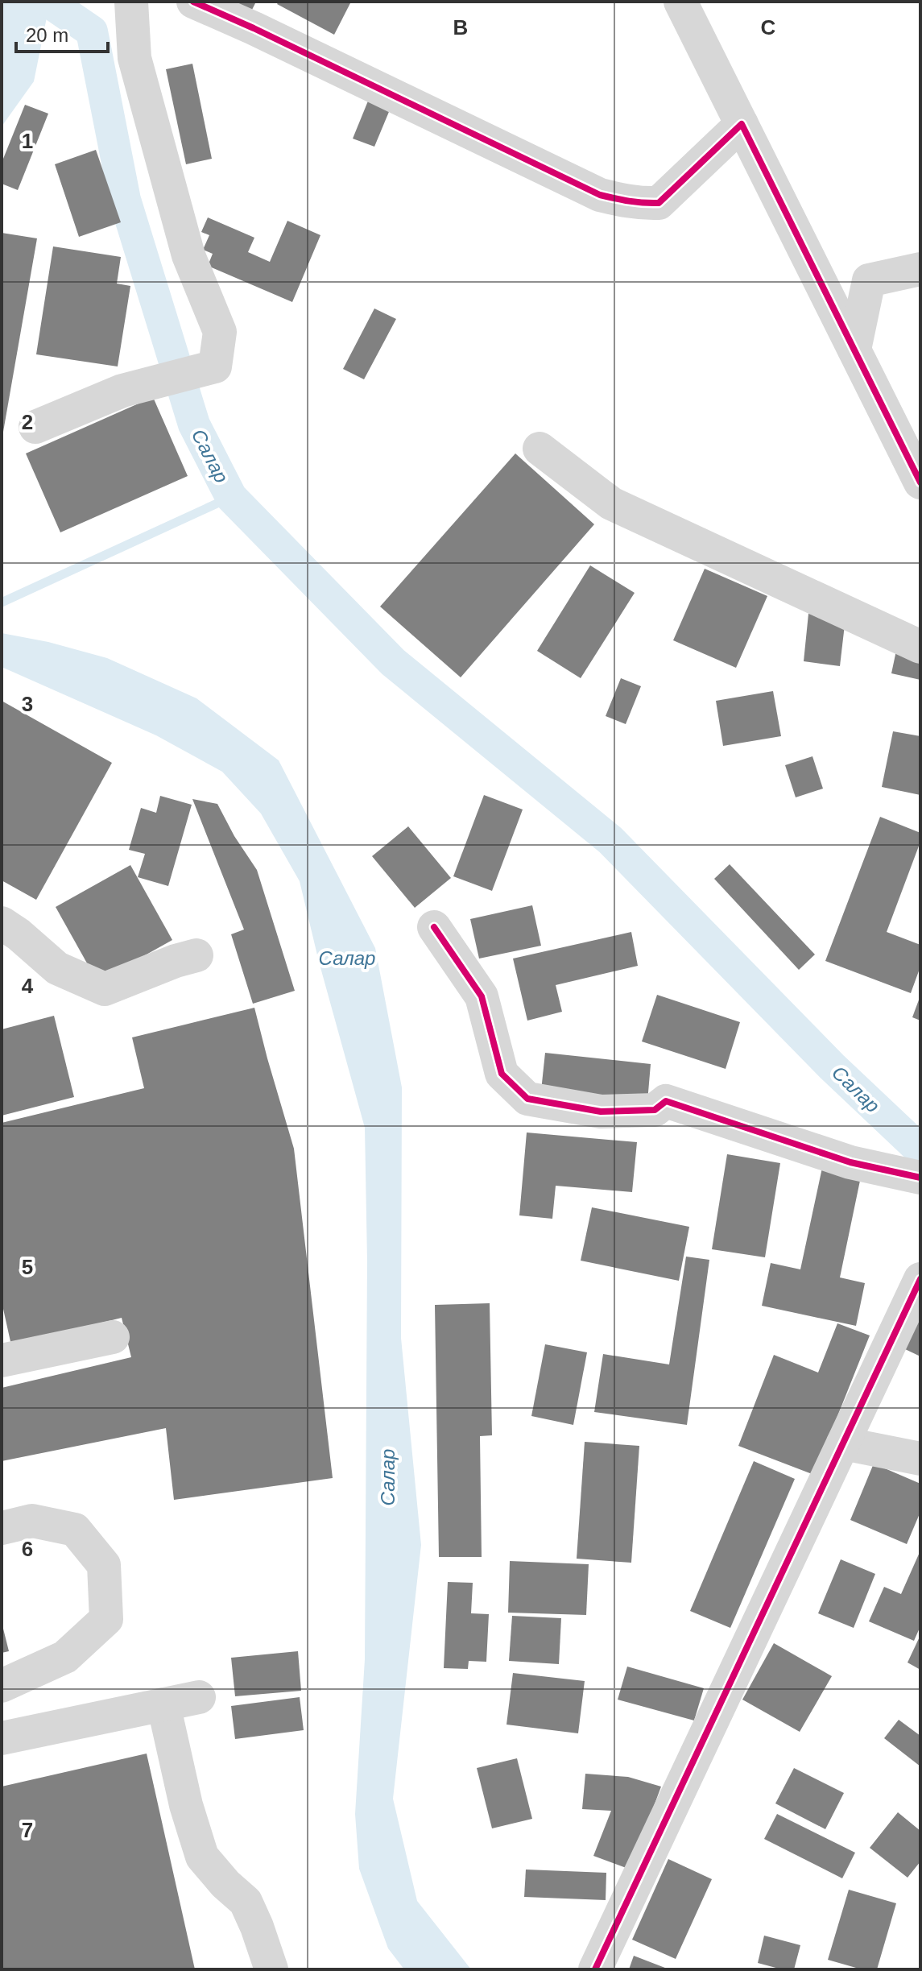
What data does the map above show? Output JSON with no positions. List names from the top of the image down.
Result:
{
  "water": ["Салар"],
  "scale_bar": "20 m",
  "grid": {
    "columns": ["B", "C"],
    "rows": [
      "1",
      "2",
      "3",
      "4",
      "5",
      "6",
      "7"
    ]
  }
}
